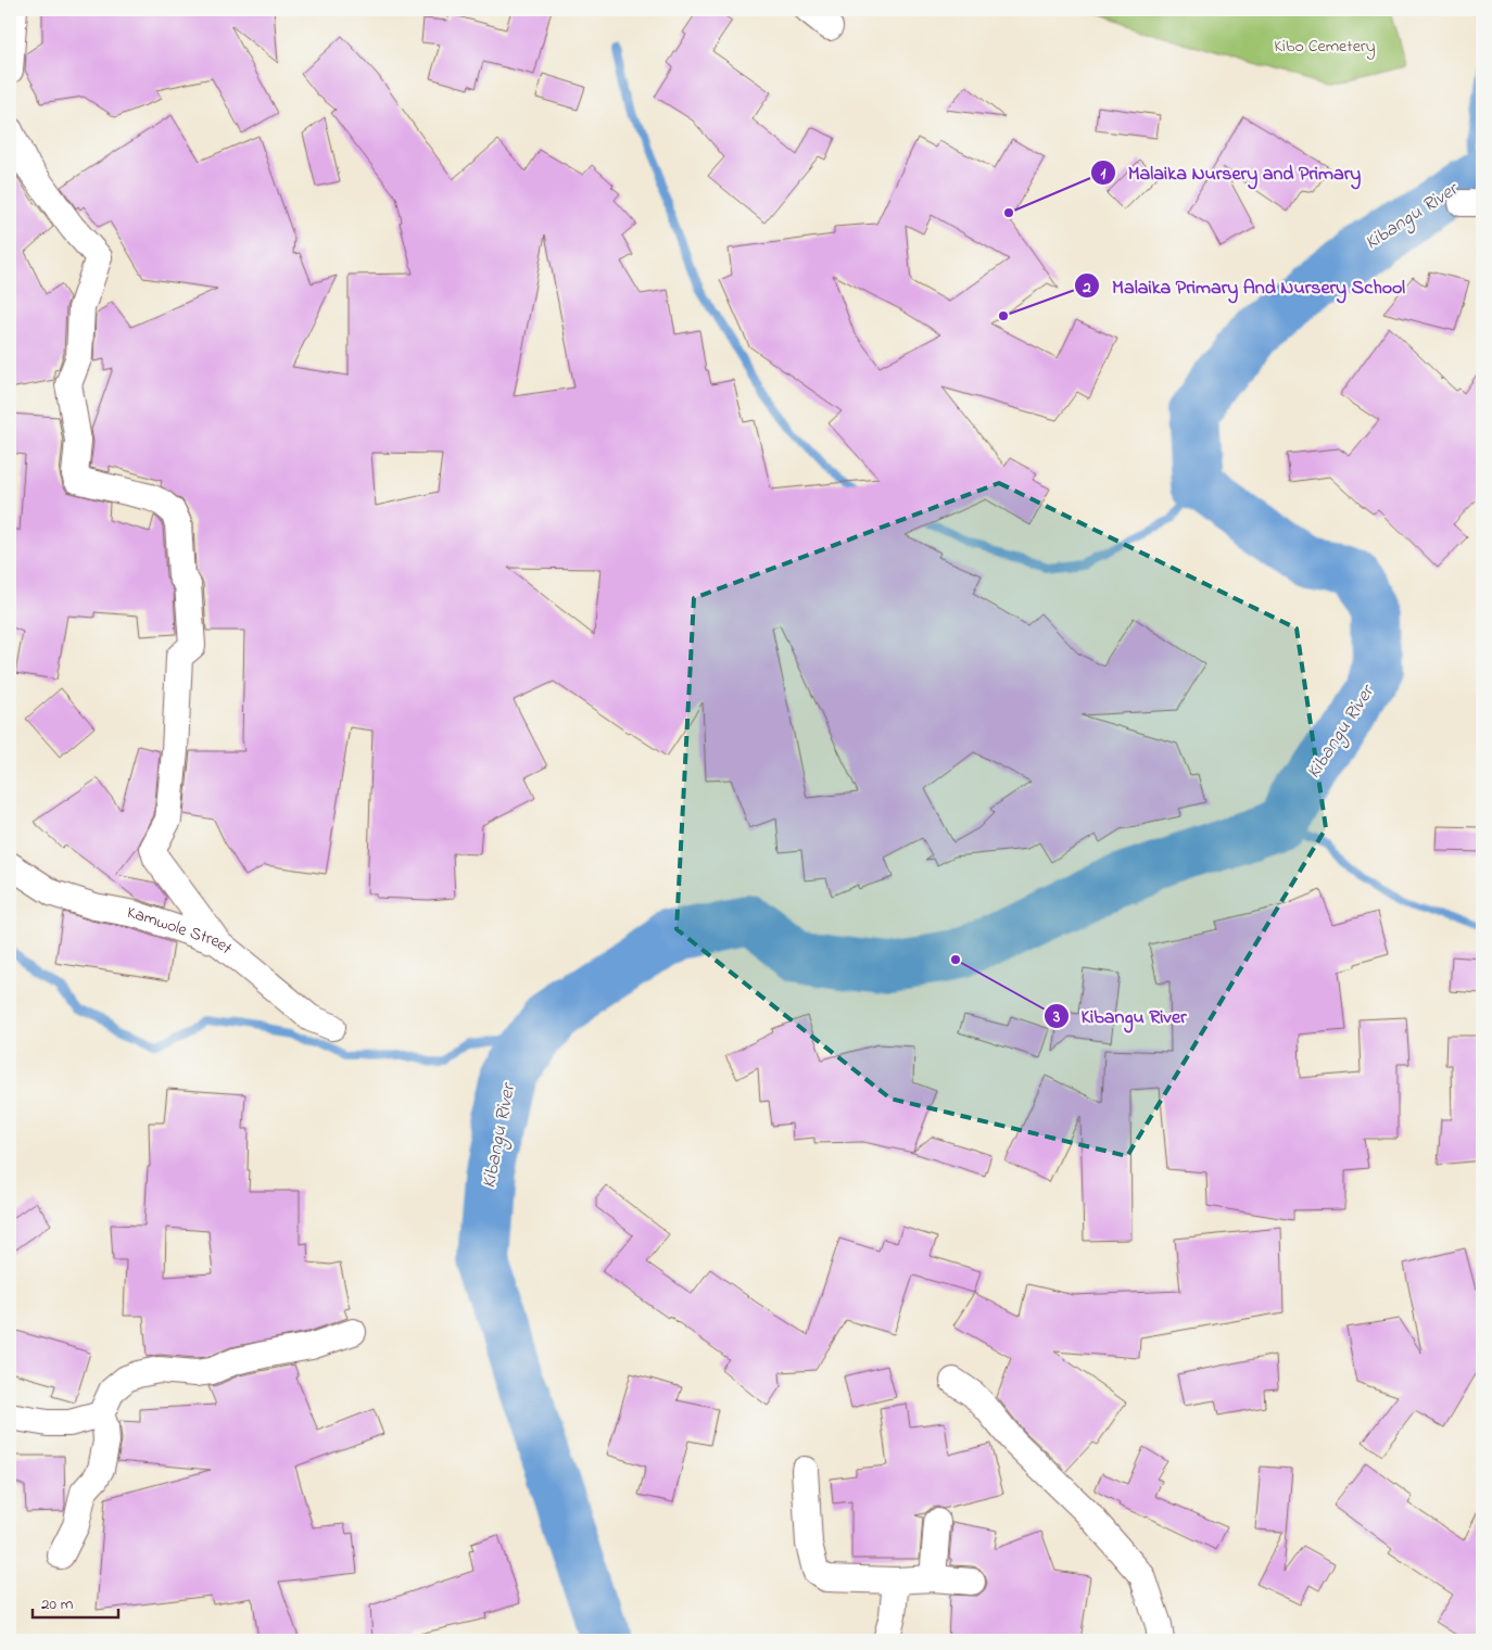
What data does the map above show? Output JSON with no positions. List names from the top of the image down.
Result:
{
  "streets": {
    "street": ["Kamwole Street"]
  },
  "water": ["Kibangu River"],
  "parks": ["Kibo Cemetery"],
  "places": ["Malaika Nursery and Primary", "Malaika Primary And Nursery School", "Kibangu River"],
  "scale_bar": "20 m"
}
